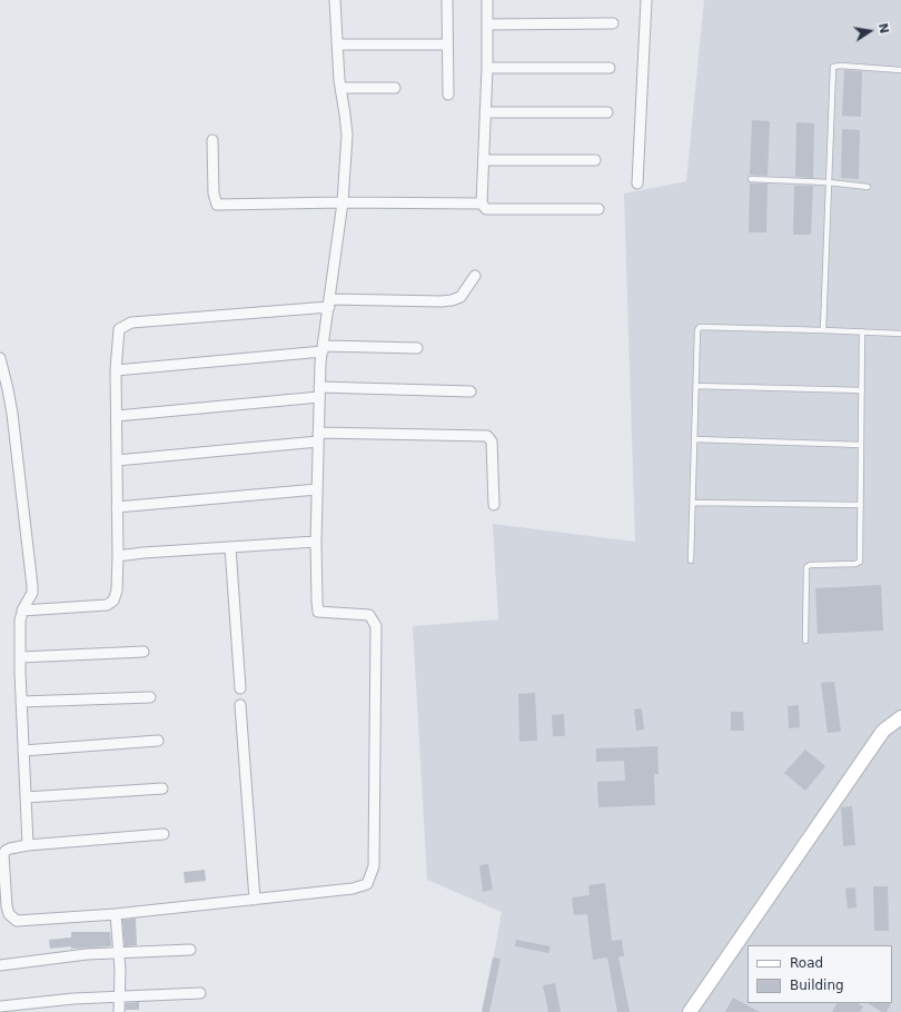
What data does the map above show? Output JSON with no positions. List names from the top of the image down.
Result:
{
  "legend": ["Road", "Building"],
  "north": "right"
}
